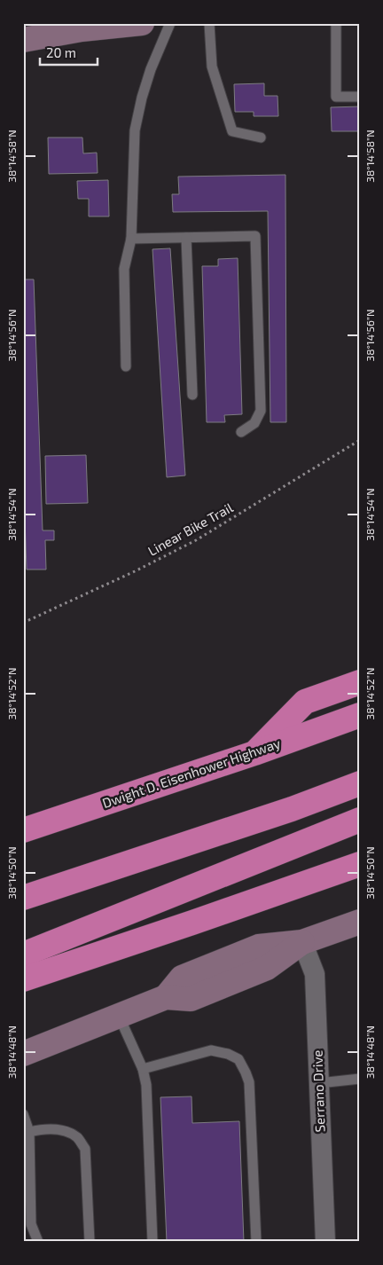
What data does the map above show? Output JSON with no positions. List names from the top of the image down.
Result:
{
  "streets": {
    "highway": ["Dwight D. Eisenhower Highway"],
    "street": ["Serrano Drive"],
    "path": ["Linear Bike Trail"]
  },
  "scale_bar": "20 m",
  "coordinates": [
    "38°14'58\"N",
    "38°14'56\"N",
    "38°14'54\"N",
    "38°14'52\"N",
    "38°14'50\"N",
    "38°14'48\"N"
  ]
}
